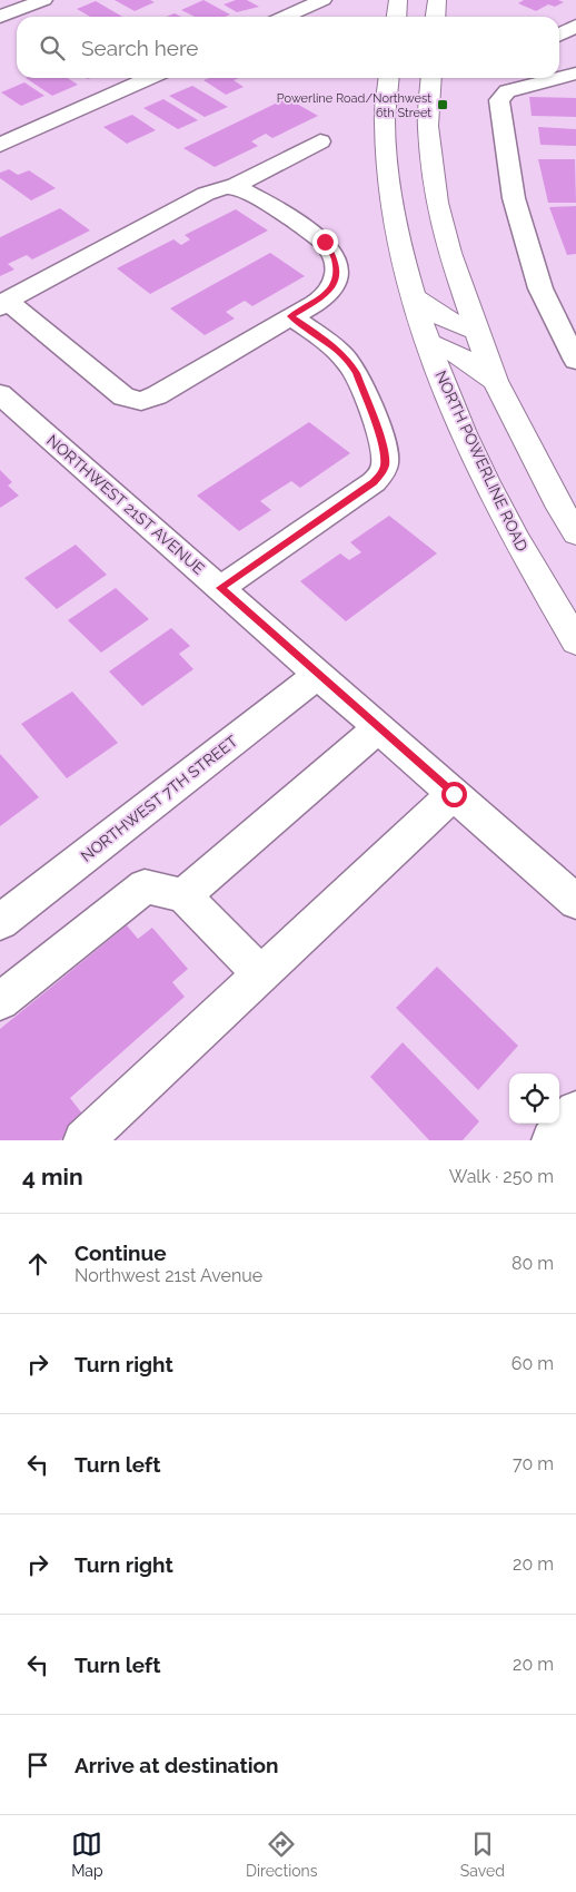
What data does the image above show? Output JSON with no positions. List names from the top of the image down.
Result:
{
  "streets": {
    "main road": ["NORTH POWERLINE ROAD"],
    "street": ["NORTHWEST 21ST AVENUE", "NORTHWEST 7TH STREET"]
  },
  "crossings": [
    ["NORTHWEST 21ST AVENUE", "NORTHWEST 7TH STREET"]
  ],
  "places": {
    "transit": ["Powerline Road/Northwest 6th Street"]
  },
  "page": {
    "search": "Search here",
    "heading": ["4 min", "Walk · 250 m"],
    "list": [
      ["Continue", "Northwest 21st Avenue", "80 m"],
      ["Turn right", "60 m"],
      ["Turn left", "70 m"],
      ["Turn right", "20 m"],
      ["Turn left", "20 m"],
      "Arrive at destination"
    ],
    "nav": ["Map", "Directions", "Saved"]
  }
}
